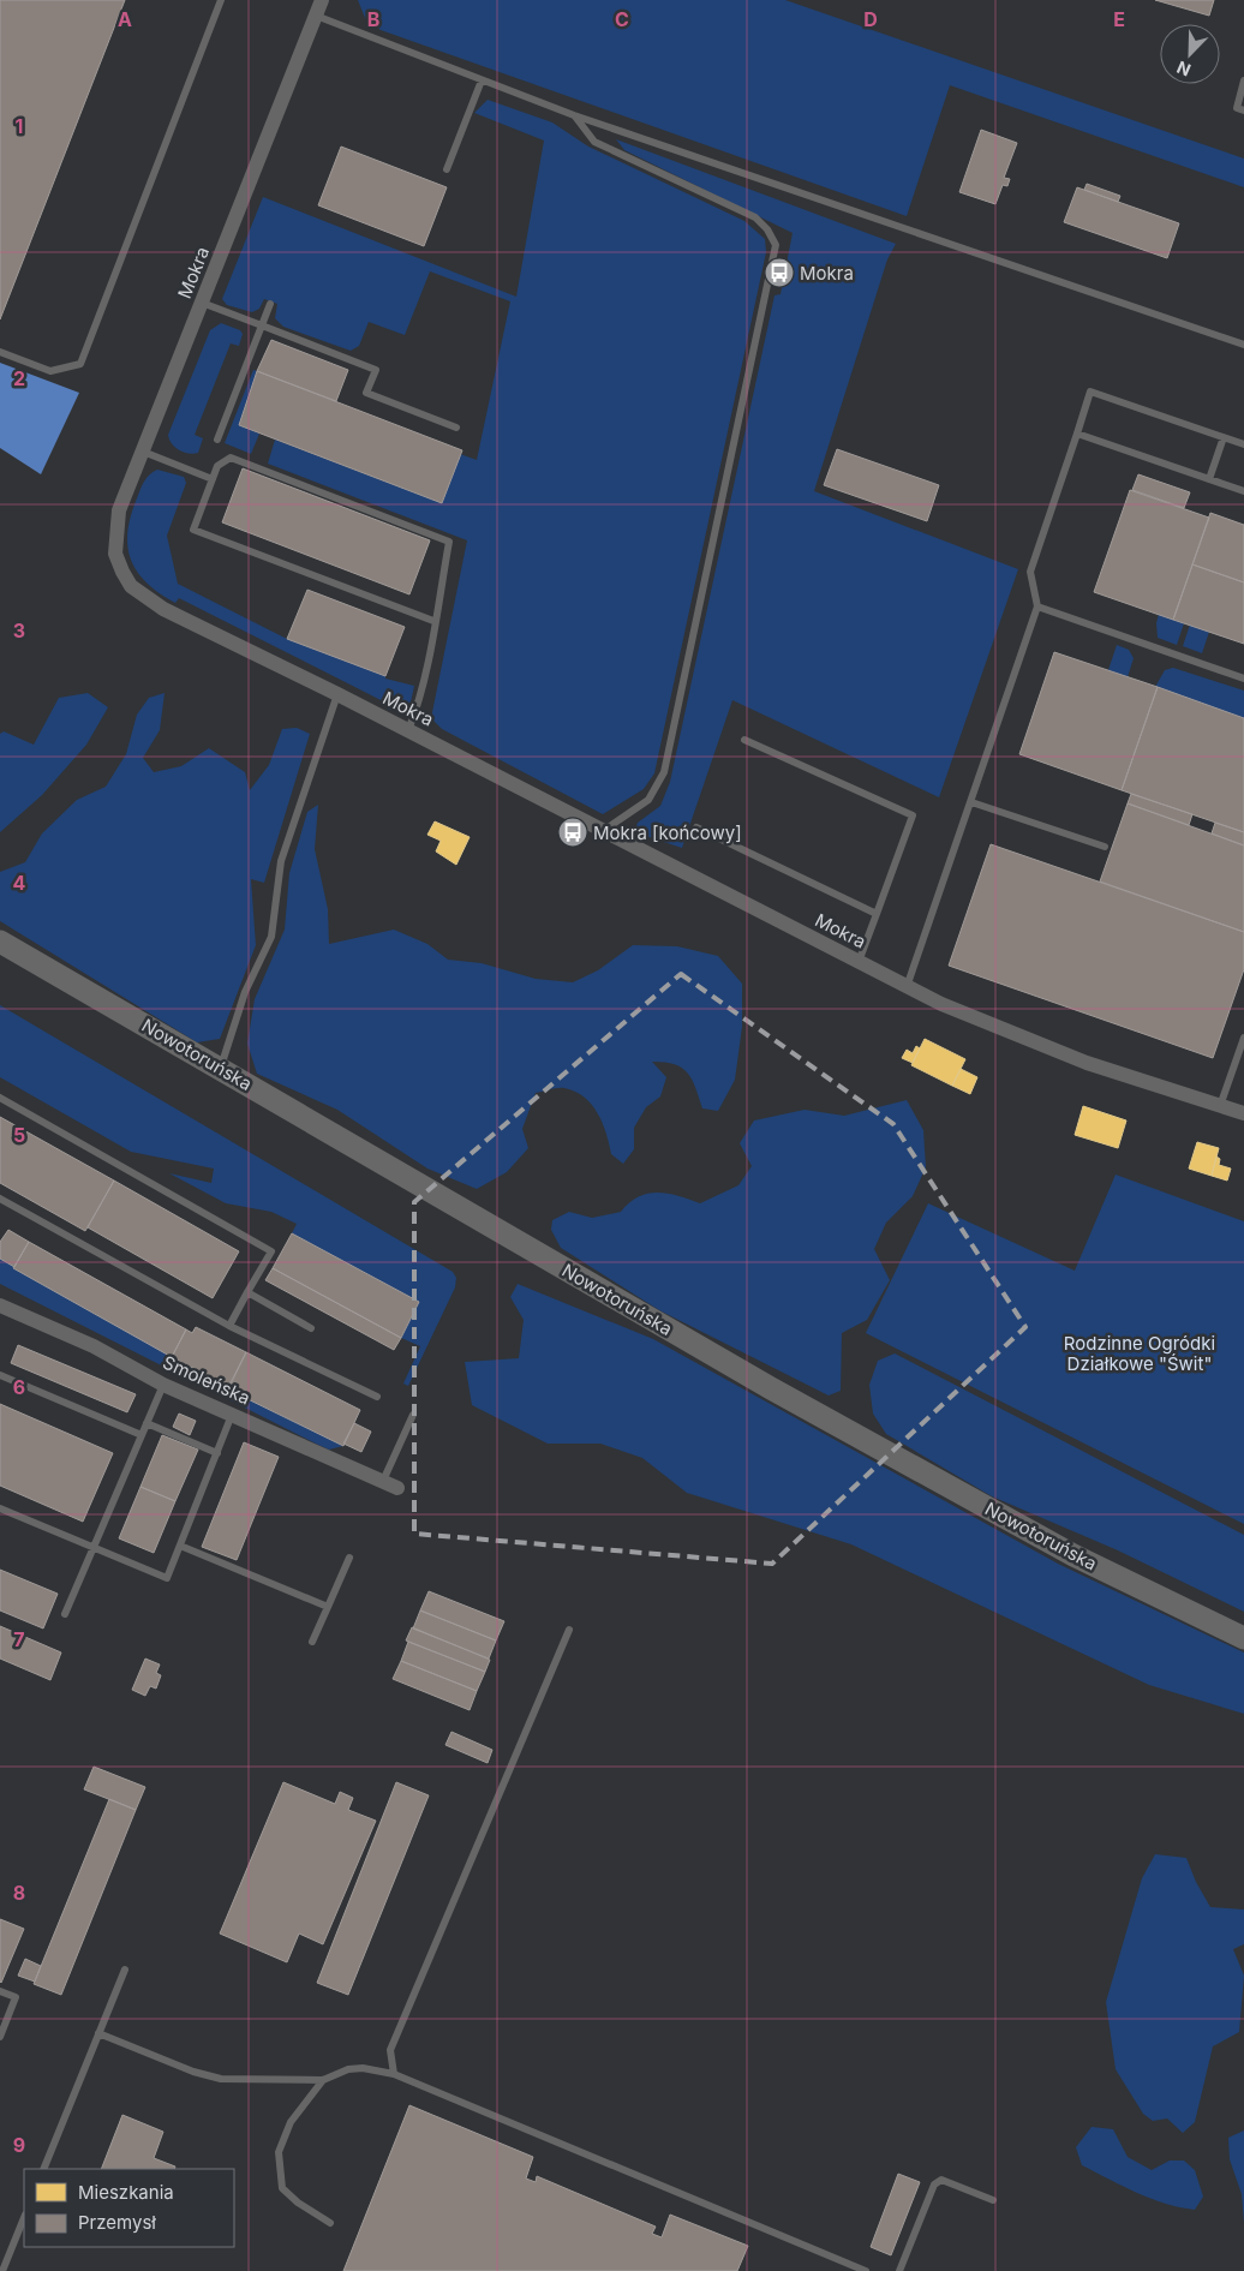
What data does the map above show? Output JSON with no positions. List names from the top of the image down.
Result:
{
  "streets": {
    "main road": ["Nowotoruńska"],
    "street": ["Mokra", "Smoleńska"]
  },
  "parks": ["Rodzinne Ogródki Działkowe \"Świt\""],
  "places": {
    "bus stop": ["Mokra", "Mokra [końcowy]"]
  },
  "legend": ["Mieszkania", "Przemysł"],
  "north": "bottom left",
  "grid": {
    "columns": [
      "A",
      "B",
      "C",
      "D",
      "E"
    ],
    "rows": [
      "1",
      "2",
      "3",
      "4",
      "5",
      "6",
      "7",
      "8",
      "9"
    ]
  }
}
